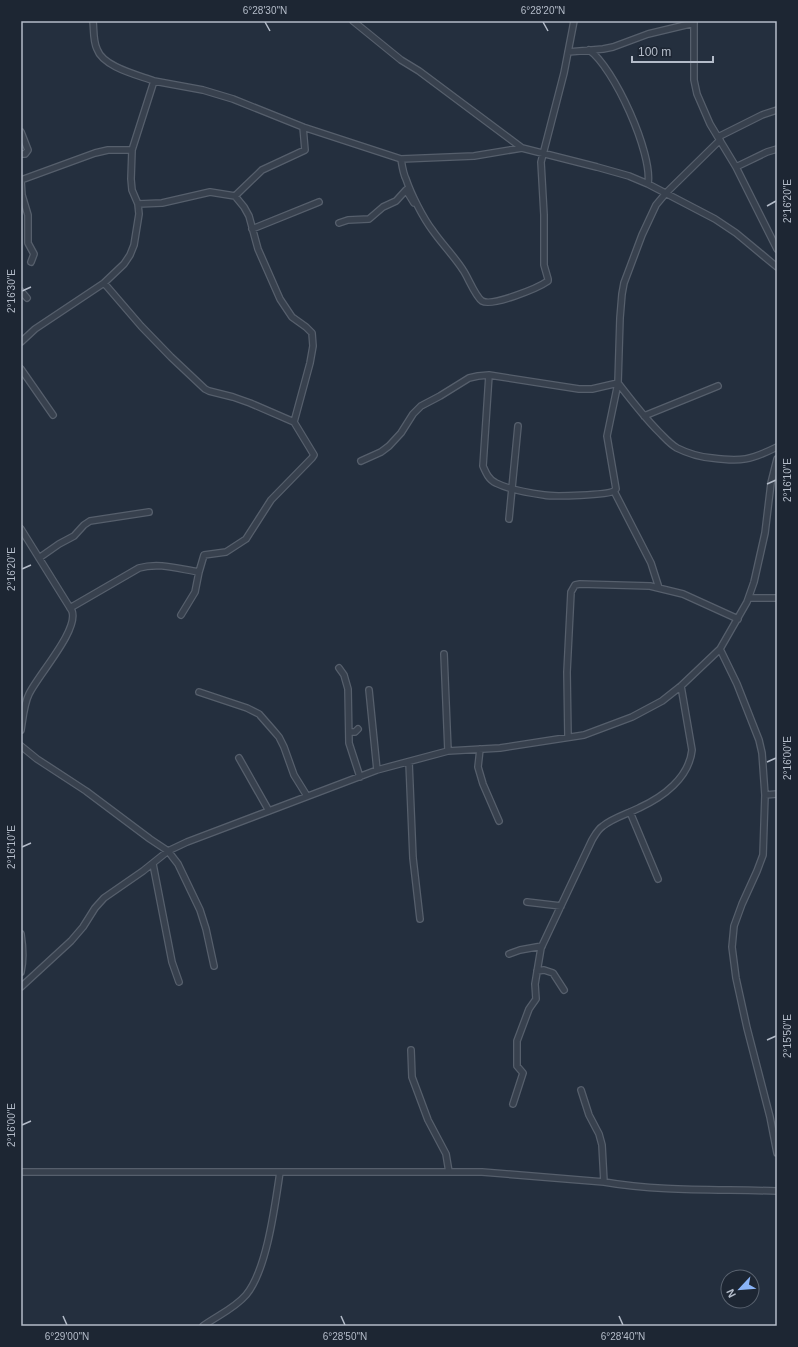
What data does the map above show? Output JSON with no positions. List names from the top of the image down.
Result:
{
  "scale_bar": "100 m",
  "north": "bottom left",
  "coordinates": [
    "6°28'30\"N",
    "6°28'20\"N",
    "2°16'20\"E",
    "2°16'30\"E",
    "2°16'10\"E",
    "2°16'00\"E",
    "2°15'50\"E",
    "6°29'00\"N",
    "6°28'50\"N",
    "6°28'40\"N"
  ]
}
